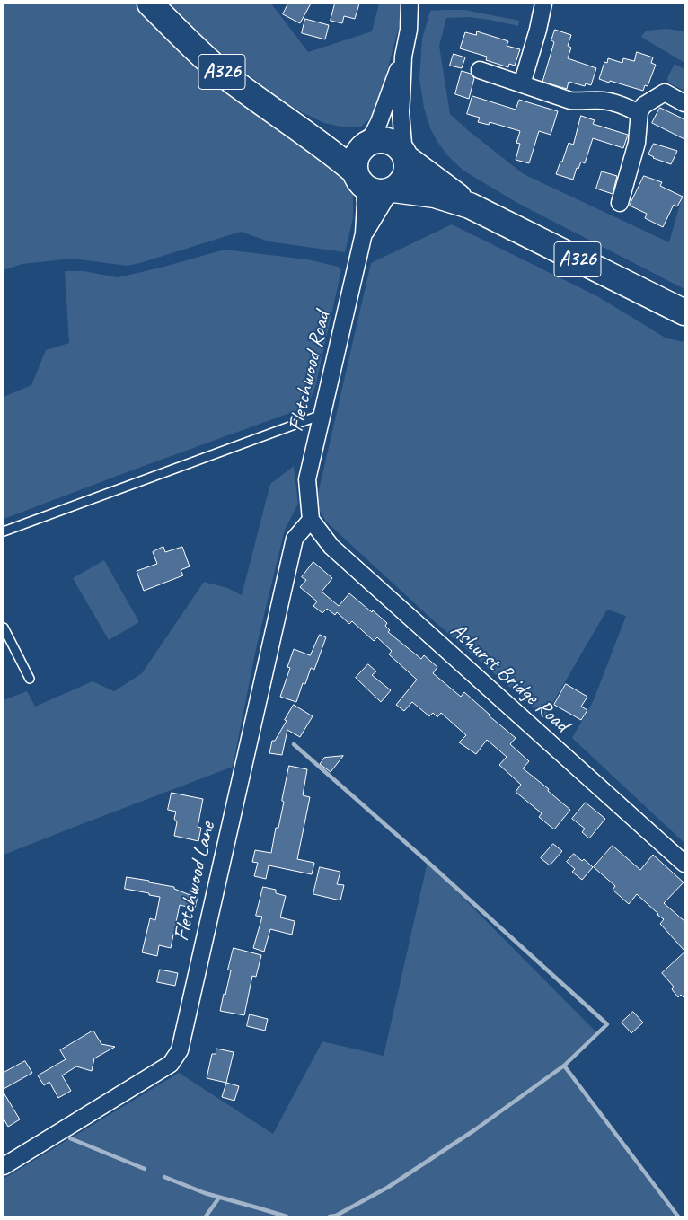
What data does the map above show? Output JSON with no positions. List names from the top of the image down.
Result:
{
  "streets": {
    "main road": ["A326"],
    "street": ["Fletchwood Road", "Ashurst Bridge Road", "Fletchwood Lane"]
  },
  "crossings": [
    ["A326", "Fletchwood Road"],
    ["Fletchwood Road", "Ashurst Bridge Road"],
    ["Fletchwood Road", "Fletchwood Lane"],
    ["Ashurst Bridge Road", "Fletchwood Lane"]
  ]
}
